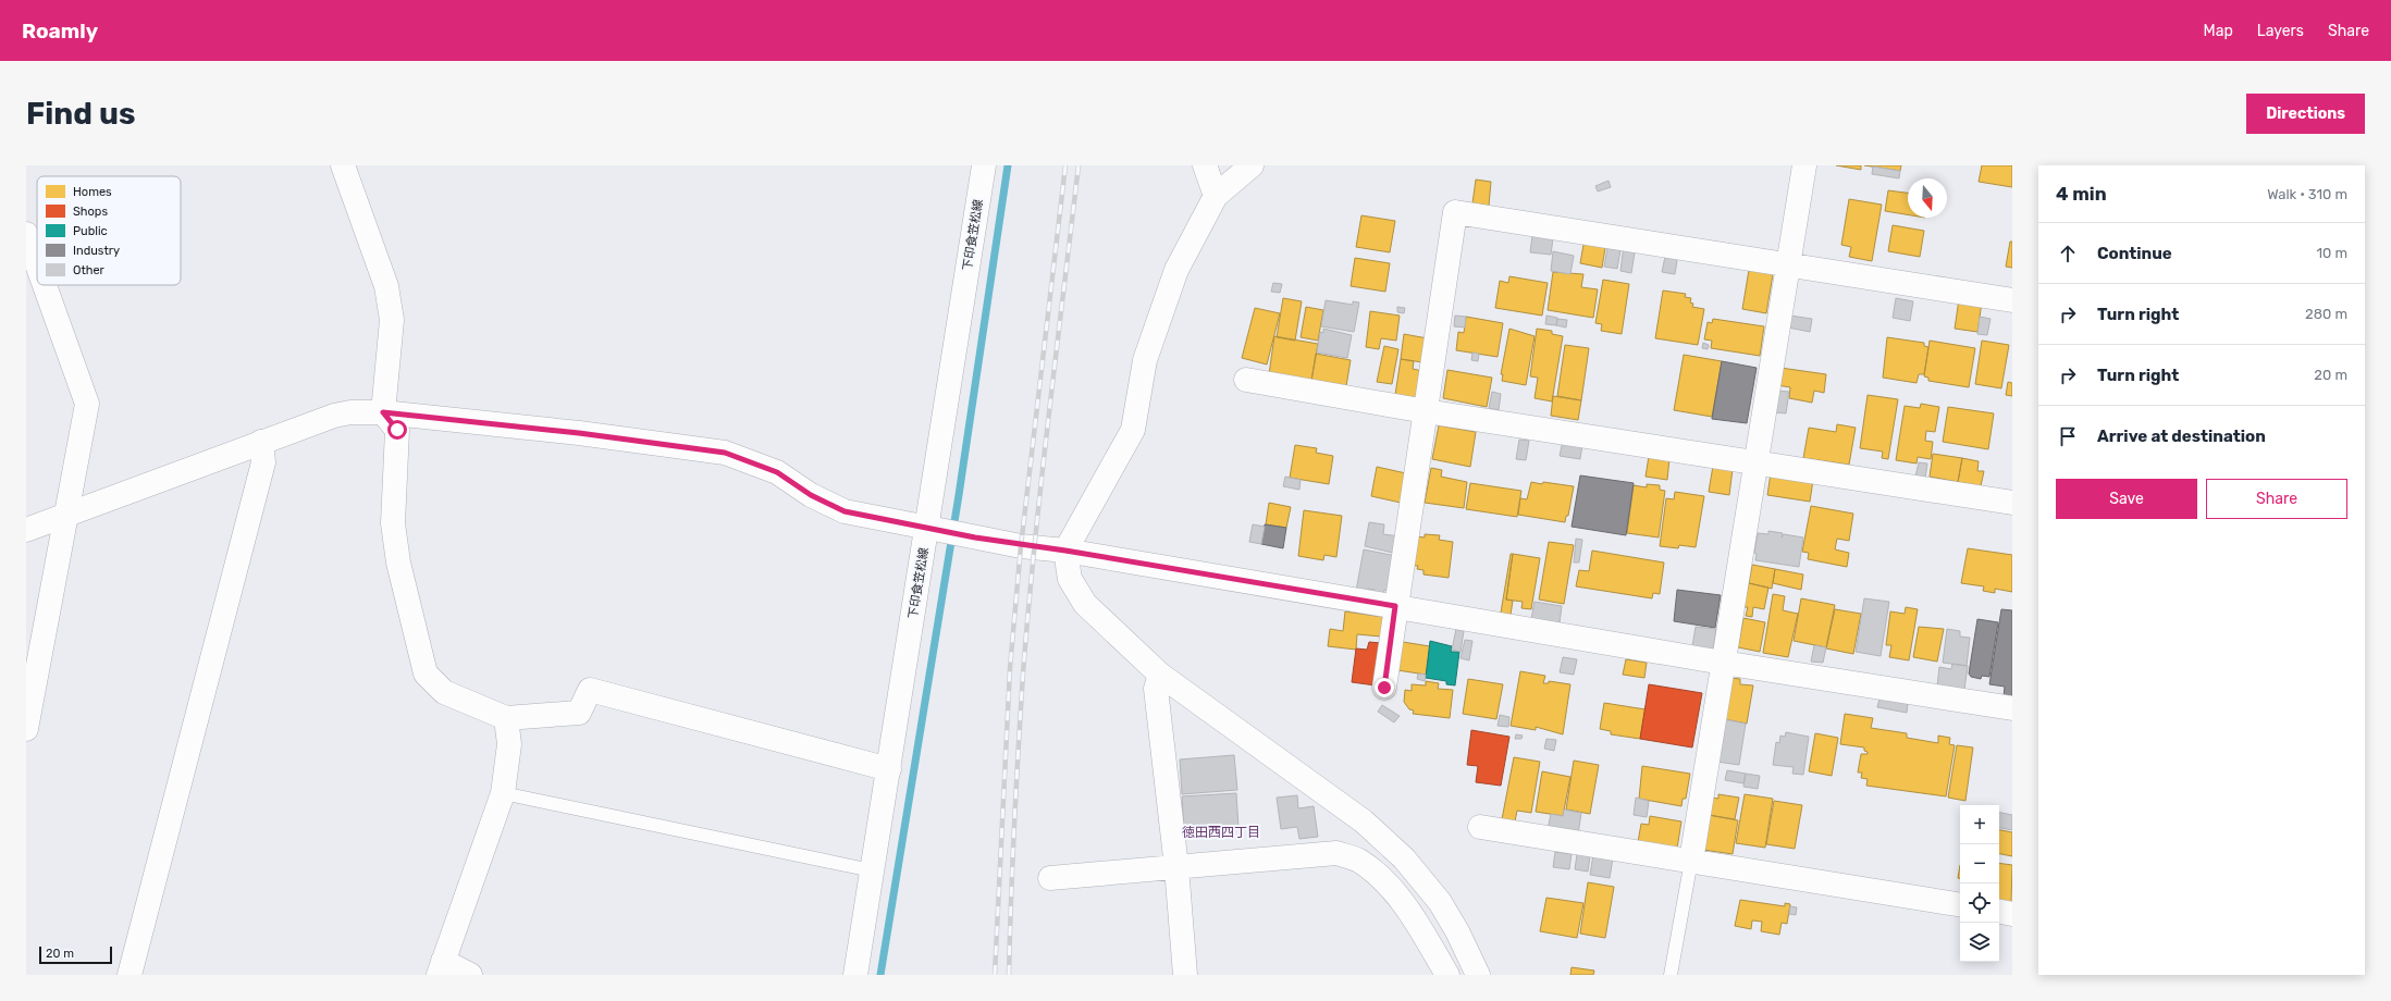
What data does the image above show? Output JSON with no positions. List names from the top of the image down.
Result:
{
  "streets": {
    "street": ["下印食笠松線"]
  },
  "districts": ["徳田西四丁目"],
  "legend": [
    "Homes",
    "Shops",
    "Public",
    "Industry",
    "Other"
  ],
  "scale_bar": "20 m",
  "north": "bottom",
  "page": {
    "header": "Roamly",
    "nav": ["Map", "Layers", "Share"],
    "buttons": [
      "Directions",
      ["Save", "Share"]
    ],
    "title": "Find us",
    "heading": ["4 min", "Walk · 310 m"],
    "list": [
      ["Continue", "10 m"],
      ["Turn right", "280 m"],
      ["Turn right", "20 m"],
      "Arrive at destination"
    ],
    "map_buttons": ["+", "−"],
    "scale": "20 m"
  }
}
